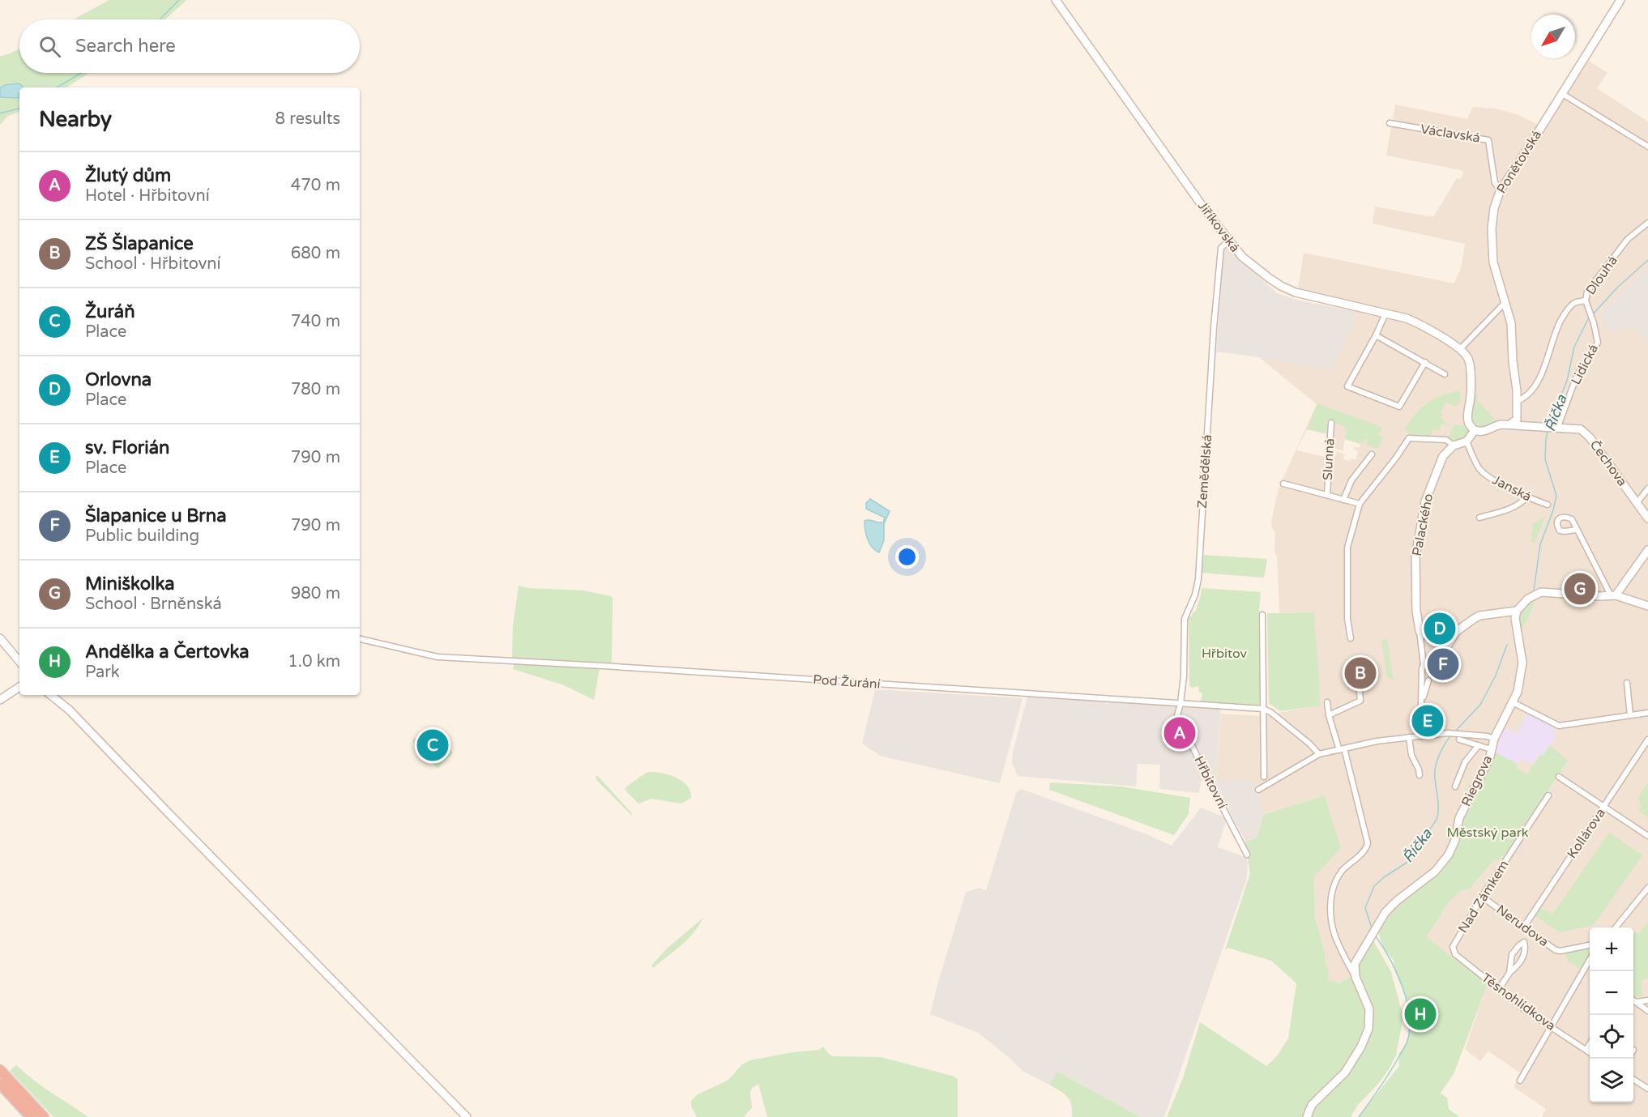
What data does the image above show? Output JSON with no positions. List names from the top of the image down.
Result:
{
  "streets": {
    "street": [
      "Václavská",
      "Ponětovská",
      "Jiříkovská",
      "Dlouhá",
      "Lidická",
      "Slunná",
      "Čechova",
      "Zemědělská",
      "Janská",
      "Palackého",
      "Pod Žurání",
      "Riegrova",
      "Hřbitovní",
      "Kollárova",
      "Nad Zámkem",
      "Nerudova",
      "Těsnohlídkova"
    ]
  },
  "crossings": [
    ["Václavská", "Ponětovská"],
    ["Ponětovská", "Dlouhá"],
    ["Jiříkovská", "Zemědělská"],
    ["Dlouhá", "Lidická"],
    ["Lidická", "Čechova"],
    ["Zemědělská", "Pod Žurání"],
    ["Zemědělská", "Hřbitovní"],
    ["Pod Žurání", "Hřbitovní"],
    ["Kollárova", "Nerudova"],
    ["Nad Zámkem", "Nerudova"],
    ["Nad Zámkem", "Těsnohlídkova"]
  ],
  "water": ["Říčka"],
  "parks": ["Hřbitov", "Městský park"],
  "north": "bottom left",
  "page": {
    "search": "Search here",
    "heading": ["Nearby", "8 results"],
    "list": [
      {
        "mark": "A",
        "name": "Žlutý dům",
        "note": "Hotel · Hřbitovní",
        "value": "470 m"
      },
      {
        "mark": "B",
        "name": "ZŠ Šlapanice",
        "note": "School · Hřbitovní",
        "value": "680 m"
      },
      {
        "mark": "C",
        "name": "Žuráň",
        "note": "Place",
        "value": "740 m"
      },
      {
        "mark": "D",
        "name": "Orlovna",
        "note": "Place",
        "value": "780 m"
      },
      {
        "mark": "E",
        "name": "sv. Florián",
        "note": "Place",
        "value": "790 m"
      },
      {
        "mark": "F",
        "name": "Šlapanice u Brna",
        "note": "Public building",
        "value": "790 m"
      },
      {
        "mark": "G",
        "name": "Miniškolka",
        "note": "School · Brněnská",
        "value": "980 m"
      },
      {
        "mark": "H",
        "name": "Andělka a Čertovka",
        "note": "Park",
        "value": "1.0 km"
      }
    ],
    "pins": [
      "G",
      "D",
      "F",
      "B",
      "E",
      "A",
      "C",
      "H"
    ],
    "map_buttons": ["+", "−"]
  }
}
